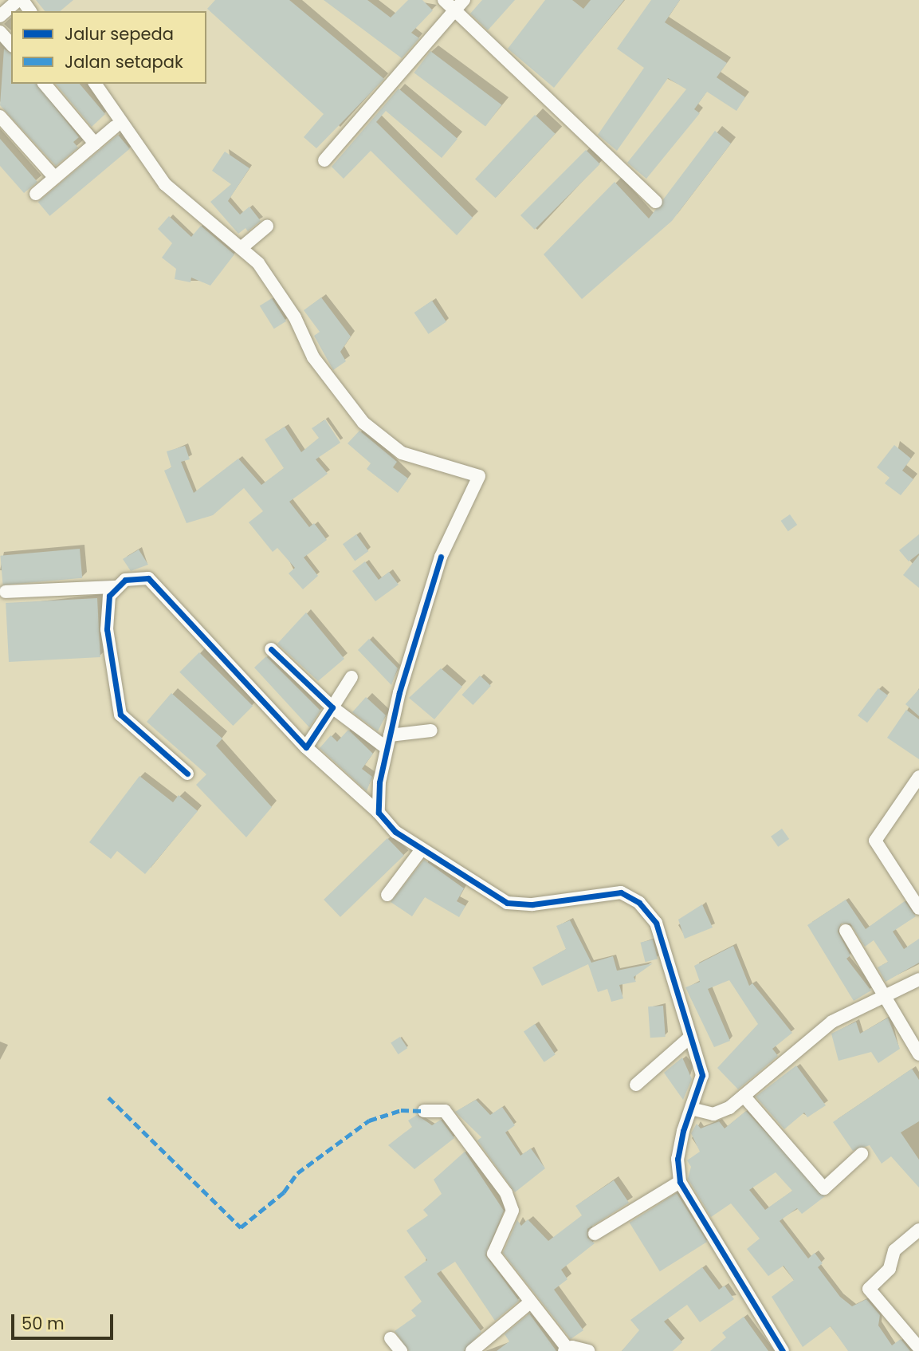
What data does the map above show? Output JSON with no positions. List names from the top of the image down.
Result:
{
  "legend": ["Jalur sepeda", "Jalan setapak"],
  "scale_bar": "50 m"
}
